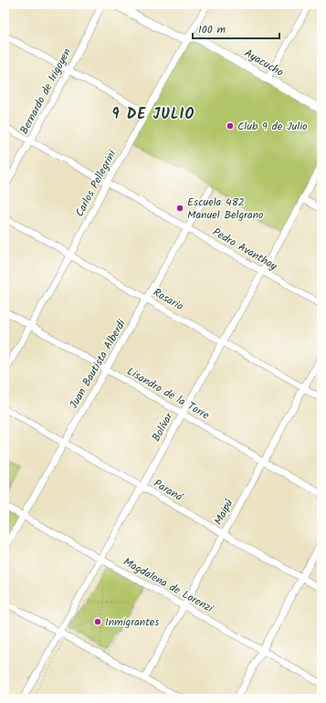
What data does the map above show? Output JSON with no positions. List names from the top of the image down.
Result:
{
  "streets": {
    "street": [
      "Ayacucho",
      "Bernardo de Irigoyen",
      "Carlos Pellegrini",
      "Pedro Avanthay",
      "Rosario",
      "Juan Bautista Alberdi",
      "Lisandro de la Torre",
      "Bolívar",
      "Paraná",
      "Maipú",
      "Magdalena de Lorenzi"
    ]
  },
  "crossings": [
    ["Ayacucho", "Carlos Pellegrini"],
    ["Bernardo de Irigoyen", "Pedro Avanthay"],
    ["Carlos Pellegrini", "Pedro Avanthay"],
    ["Carlos Pellegrini", "Rosario"],
    ["Carlos Pellegrini", "Lisandro de la Torre"],
    ["Pedro Avanthay", "Juan Bautista Alberdi"],
    ["Pedro Avanthay", "Bolívar"],
    ["Rosario", "Juan Bautista Alberdi"],
    ["Rosario", "Bolívar"],
    ["Rosario", "Maipú"],
    ["Juan Bautista Alberdi", "Lisandro de la Torre"],
    ["Juan Bautista Alberdi", "Paraná"],
    ["Juan Bautista Alberdi", "Magdalena de Lorenzi"],
    ["Lisandro de la Torre", "Bolívar"],
    ["Lisandro de la Torre", "Maipú"],
    ["Bolívar", "Paraná"],
    ["Bolívar", "Magdalena de Lorenzi"],
    ["Paraná", "Maipú"],
    ["Maipú", "Magdalena de Lorenzi"]
  ],
  "districts": ["9 DE JULIO"],
  "places": ["Club 9 de Julio", "Escuela 482 Manuel Belgrano", "Inmigrantes"],
  "scale_bar": "100 m"
}
